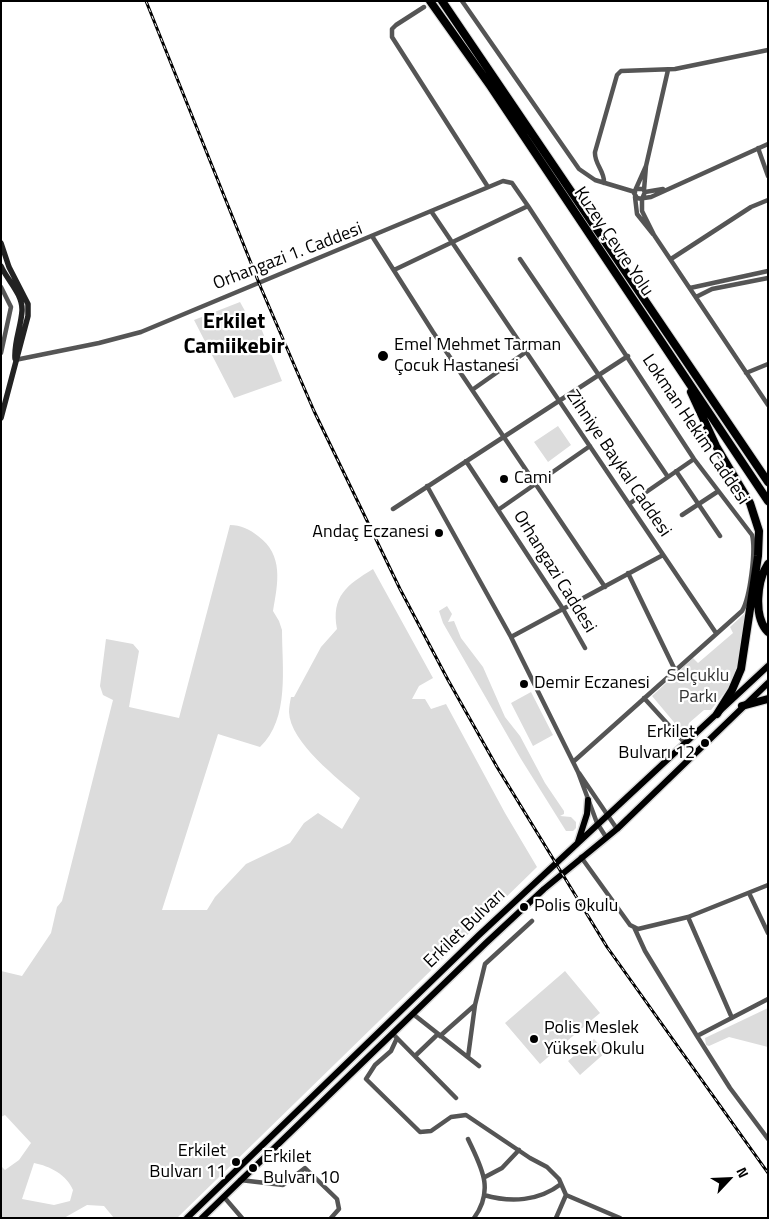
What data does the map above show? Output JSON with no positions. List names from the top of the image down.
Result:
{
  "streets": {
    "highway": ["Kuzey Çevre Yolu"],
    "main road": ["Erkilet Bulvarı"],
    "street": [
      "Orhangazi 1. Caddesi",
      "Lokman Hekim Caddesi",
      "Zihniye Baykal Caddesi",
      "Orhangazi Caddesi"
    ]
  },
  "crossings": [
    ["Lokman Hekim Caddesi", "Zihniye Baykal Caddesi"]
  ],
  "districts": ["Erkilet Camiikebir"],
  "parks": ["Selçuklu Parkı"],
  "places": [
    "Emel Mehmet Tarman Çocuk Hastanesi",
    "Cami",
    "Andaç Eczanesi",
    "Demir Eczanesi",
    "Erkilet Bulvarı 12",
    "Polis Okulu",
    "Polis Meslek Yüksek Okulu",
    "Erkilet Bulvarı 11",
    "Erkilet Bulvarı 10"
  ],
  "north": "top right"
}
